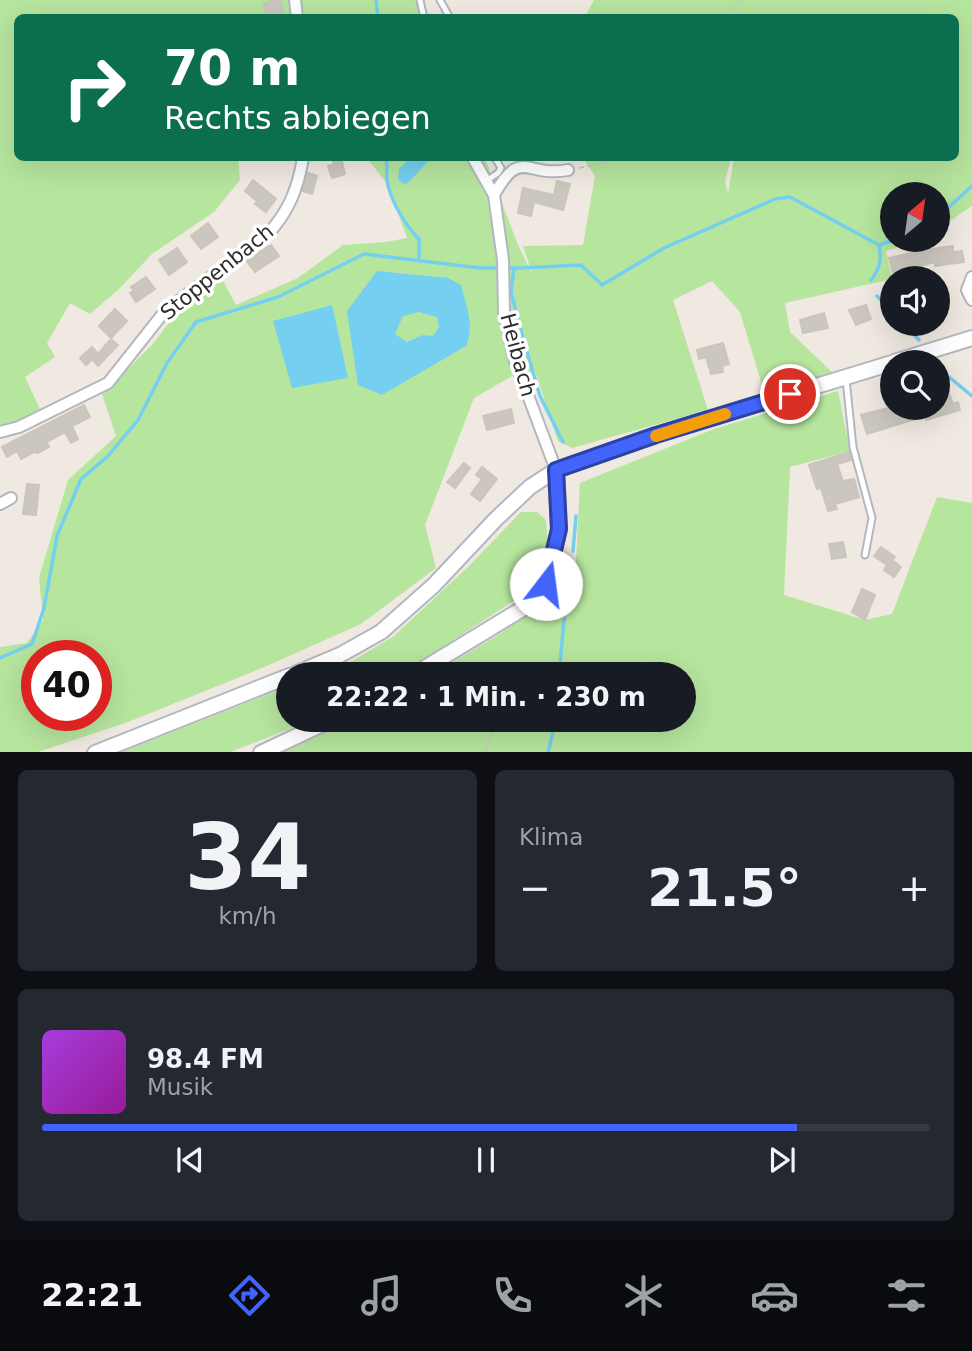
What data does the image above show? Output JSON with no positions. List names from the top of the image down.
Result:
{
  "streets": {
    "street": ["Stoppenbach", "Heibach"]
  },
  "north": "top right",
  "page": {
    "turn": ["70 m", "Rechts abbiegen"],
    "limit": "40",
    "trip": "22:22 · 1 Min. · 230 m",
    "tile": [
      ["34", "km/h"],
      "Klima"
    ],
    "heat": ["−", "21.5°", "+"],
    "song": ["98.4 FM", "Musik"],
    "tabs": "22:21"
  }
}
